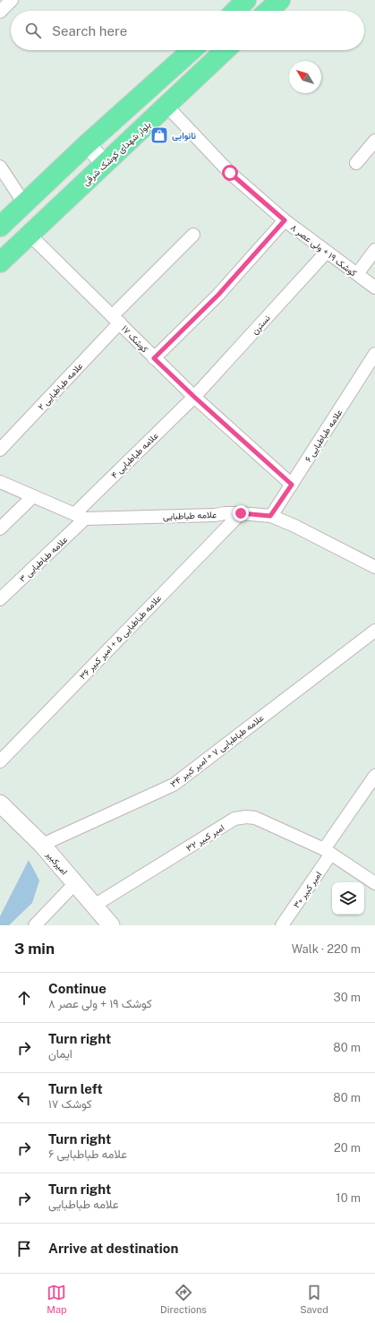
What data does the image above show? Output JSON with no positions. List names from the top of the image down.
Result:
{
  "streets": {
    "main road": ["بلوار شهدای کوشک شرقی", "امیرکبیر"],
    "street": [
      "کوشک ۱۹ + ولی عصر ۸",
      "نسترن",
      "کوشک ۱۷",
      "علامه طباطبایی ۲",
      "علامه طباطبایی ۶",
      "علامه طباطبایی ۴",
      "علامه طباطبایی",
      "علامه طباطبایی ۳",
      "علامه طباطبایی ۵ + امیر کبیر ۳۶",
      "علامه طباطبایی ۷ + امیر کبیر ۳۴",
      "امیر کبیر ۳۲",
      "امیر کبیر ۳۰"
    ]
  },
  "crossings": [
    ["بلوار شهدای کوشک شرقی", "کوشک ۱۹ + ولی عصر ۸"],
    ["بلوار شهدای کوشک شرقی", "کوشک ۱۷"],
    ["کوشک ۱۹ + ولی عصر ۸", "نسترن"],
    ["نسترن", "کوشک ۱۷"],
    ["نسترن", "علامه طباطبایی ۴"],
    ["کوشک ۱۷", "علامه طباطبایی ۲"],
    ["کوشک ۱۷", "علامه طباطبایی ۶"],
    ["کوشک ۱۷", "علامه طباطبایی ۴"],
    ["علامه طباطبایی ۶", "علامه طباطبایی"],
    ["علامه طباطبایی ۴", "علامه طباطبایی"],
    ["علامه طباطبایی ۴", "علامه طباطبایی ۳"],
    ["علامه طباطبایی", "علامه طباطبایی ۳"],
    ["علامه طباطبایی", "علامه طباطبایی ۵ + امیر کبیر ۳۶"],
    ["علامه طباطبایی ۷ + امیر کبیر ۳۴", "امیرکبیر"],
    ["امیر کبیر ۳۲", "امیرکبیر"],
    ["امیر کبیر ۳۲", "امیر کبیر ۳۰"]
  ],
  "places": {
    "shop": ["نانوایی"]
  },
  "north": "top left",
  "page": {
    "search": "Search here",
    "heading": ["3 min", "Walk · 220 m"],
    "list": [
      ["Continue", "کوشک ۱۹ + ولی عصر ۸", "30 m"],
      ["Turn right", "ایمان", "80 m"],
      ["Turn left", "کوشک ۱۷", "80 m"],
      ["Turn right", "علامه طباطبایی ۶", "20 m"],
      ["Turn right", "علامه طباطبایی", "10 m"],
      "Arrive at destination"
    ],
    "nav": ["Map", "Directions", "Saved"]
  }
}
